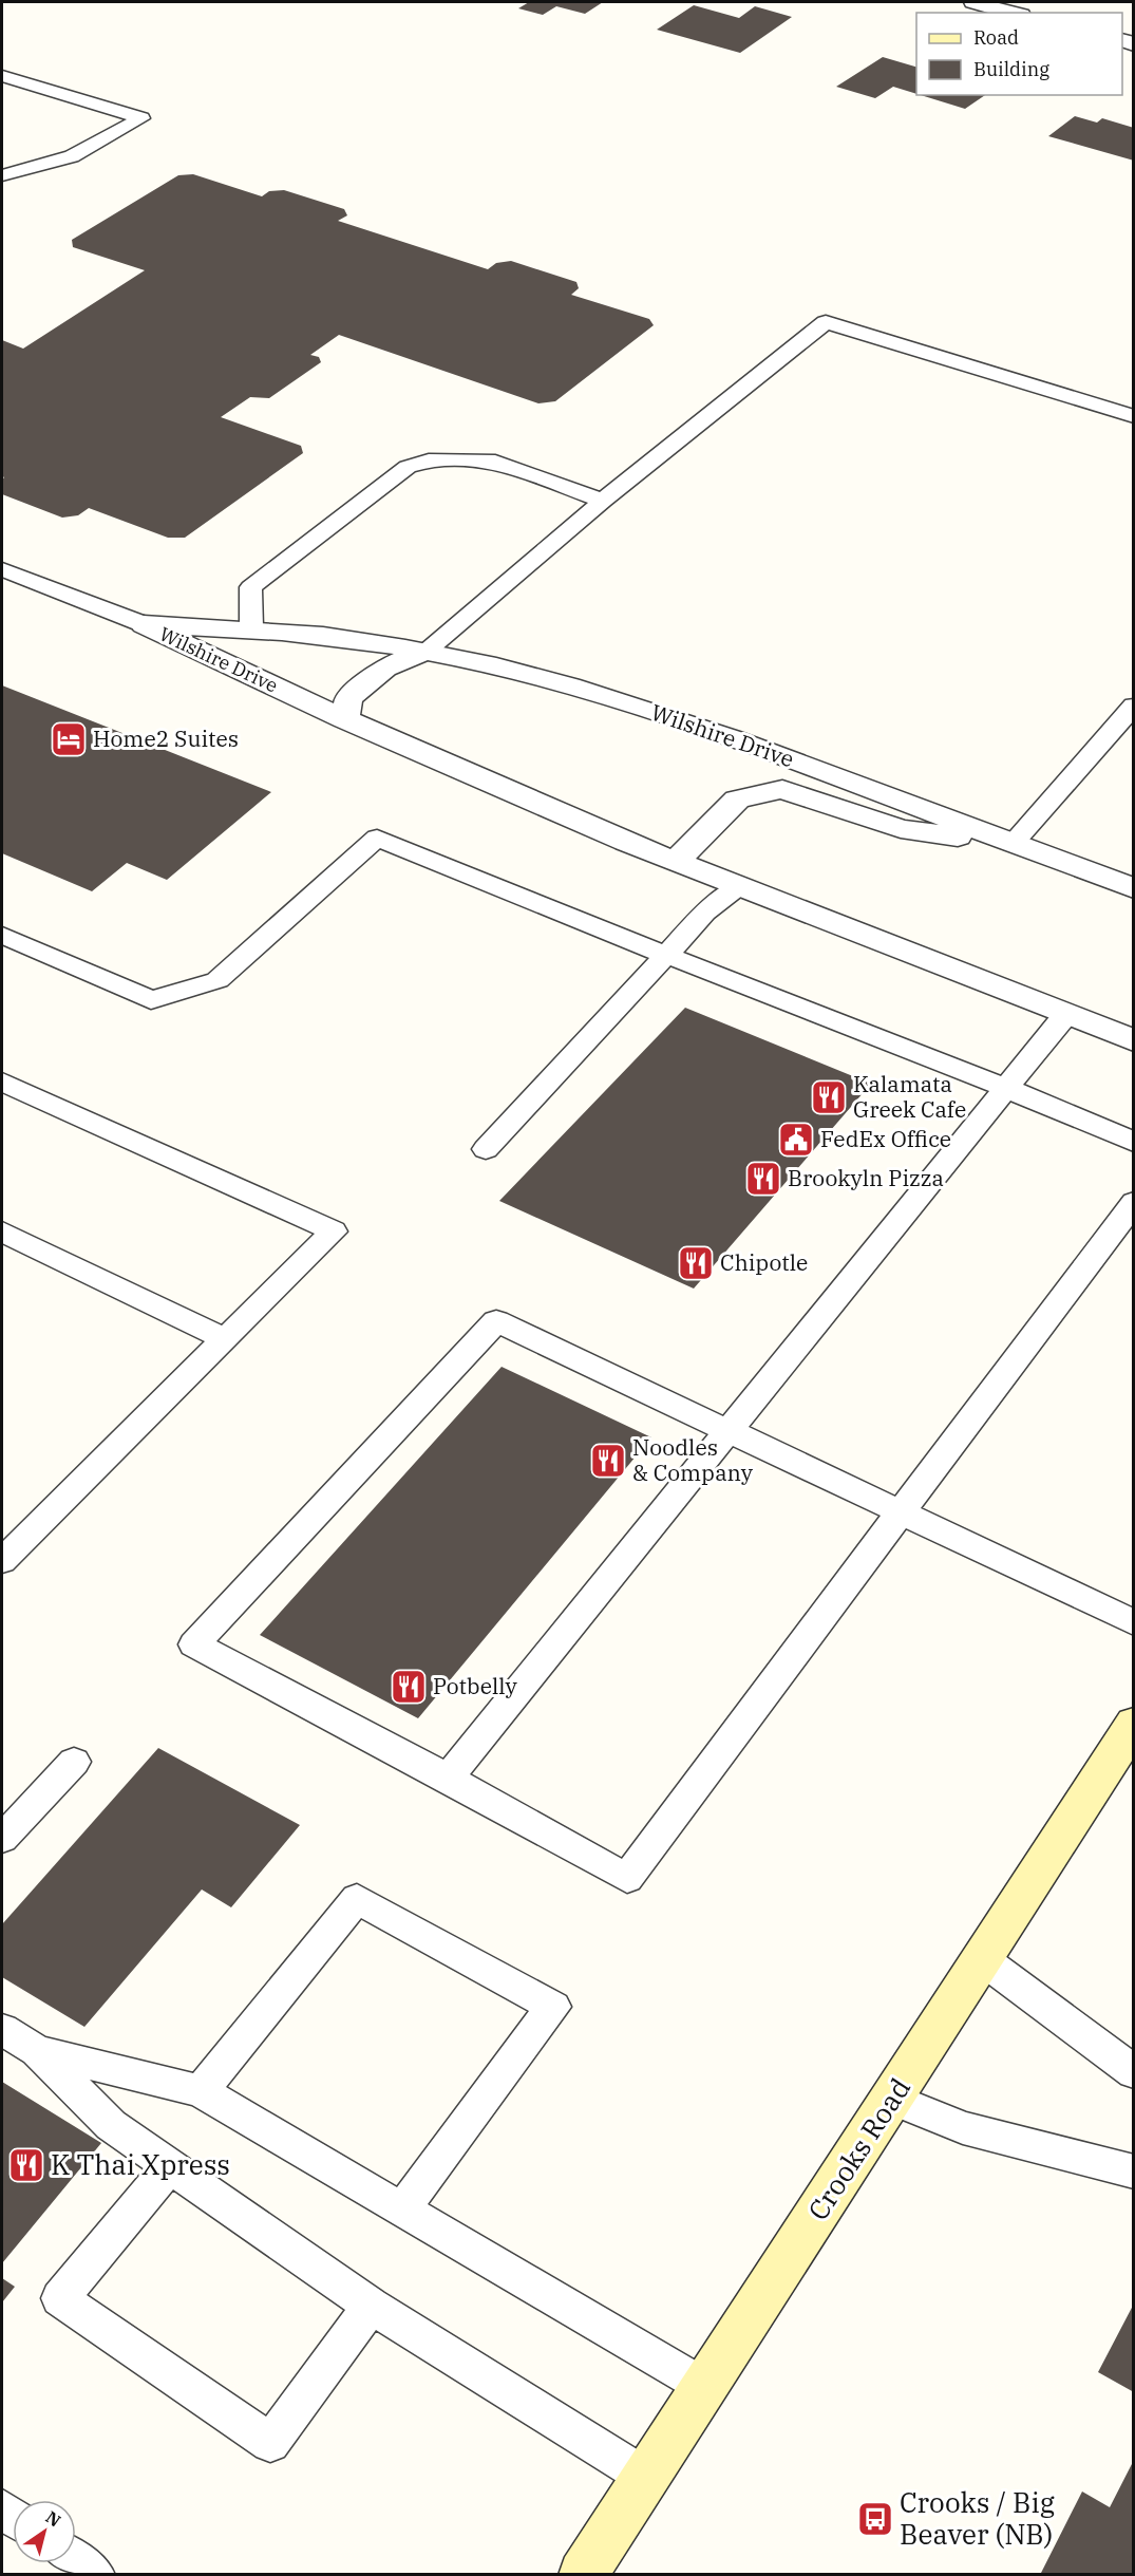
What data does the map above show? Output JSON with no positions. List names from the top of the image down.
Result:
{
  "streets": {
    "main road": ["Crooks Road"],
    "street": ["Wilshire Drive"]
  },
  "places": {
    "hotel": ["Home2 Suites"],
    "restaurant": [
      "Kalamata Greek Cafe",
      "Brookyln Pizza",
      "Chipotle",
      "Noodles & Company",
      "Potbelly",
      "K Thai Xpress"
    ],
    "public building": ["FedEx Office"],
    "bus stop": ["Crooks / Big Beaver (NB)"]
  },
  "legend": ["Road", "Building"],
  "north": "top right"
}
